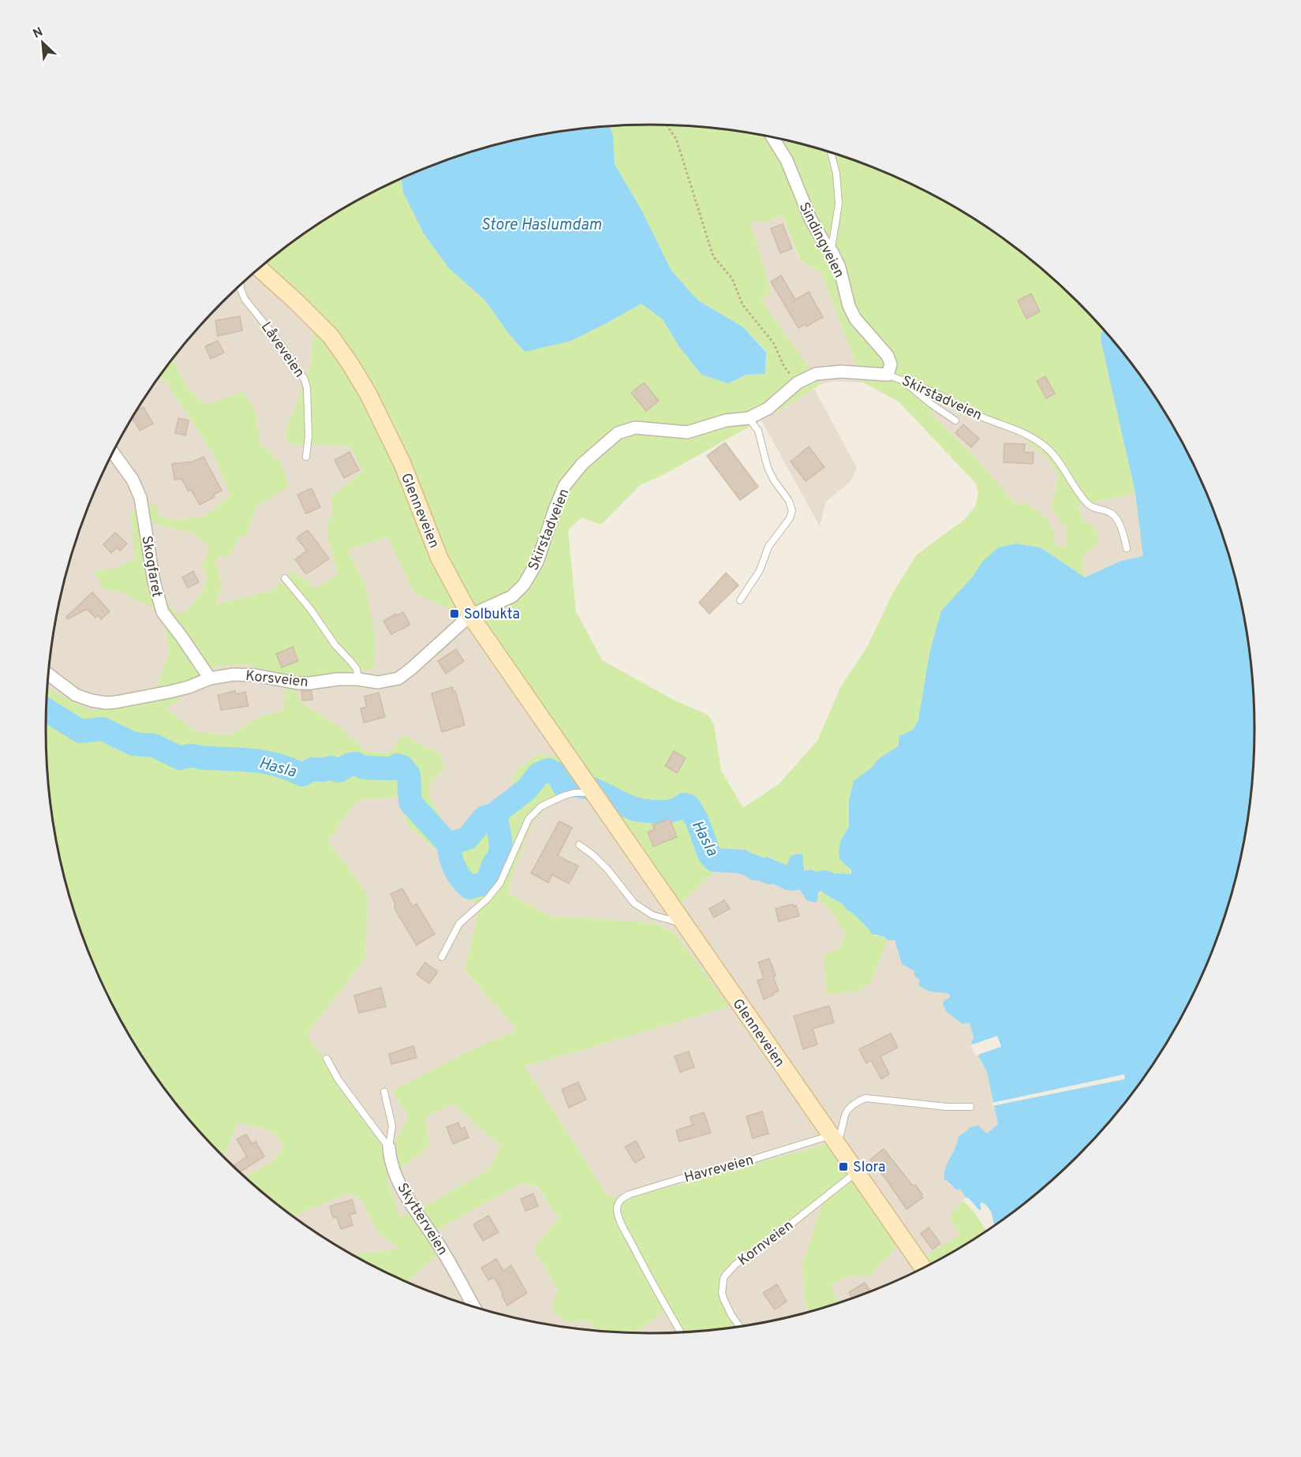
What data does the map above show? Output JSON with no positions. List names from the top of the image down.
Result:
{
  "streets": {
    "main road": ["Glenneveien"],
    "street": [
      "Sindingveien",
      "Skirstadveien",
      "Skogfaret",
      "Korsveien",
      "Skytterveien"
    ],
    "lane": ["Låveveien", "Havreveien", "Kornveien"]
  },
  "crossings": [
    ["Sindingveien", "Skirstadveien"],
    ["Skirstadveien", "Glenneveien"],
    ["Skirstadveien", "Korsveien"],
    ["Glenneveien", "Korsveien"],
    ["Glenneveien", "Havreveien"],
    ["Glenneveien", "Kornveien"],
    ["Skogfaret", "Korsveien"]
  ],
  "water": ["Store Haslumdam", "Hasla"],
  "places": {
    "transit": ["Solbukta", "Slora"]
  },
  "north": "top left"
}
